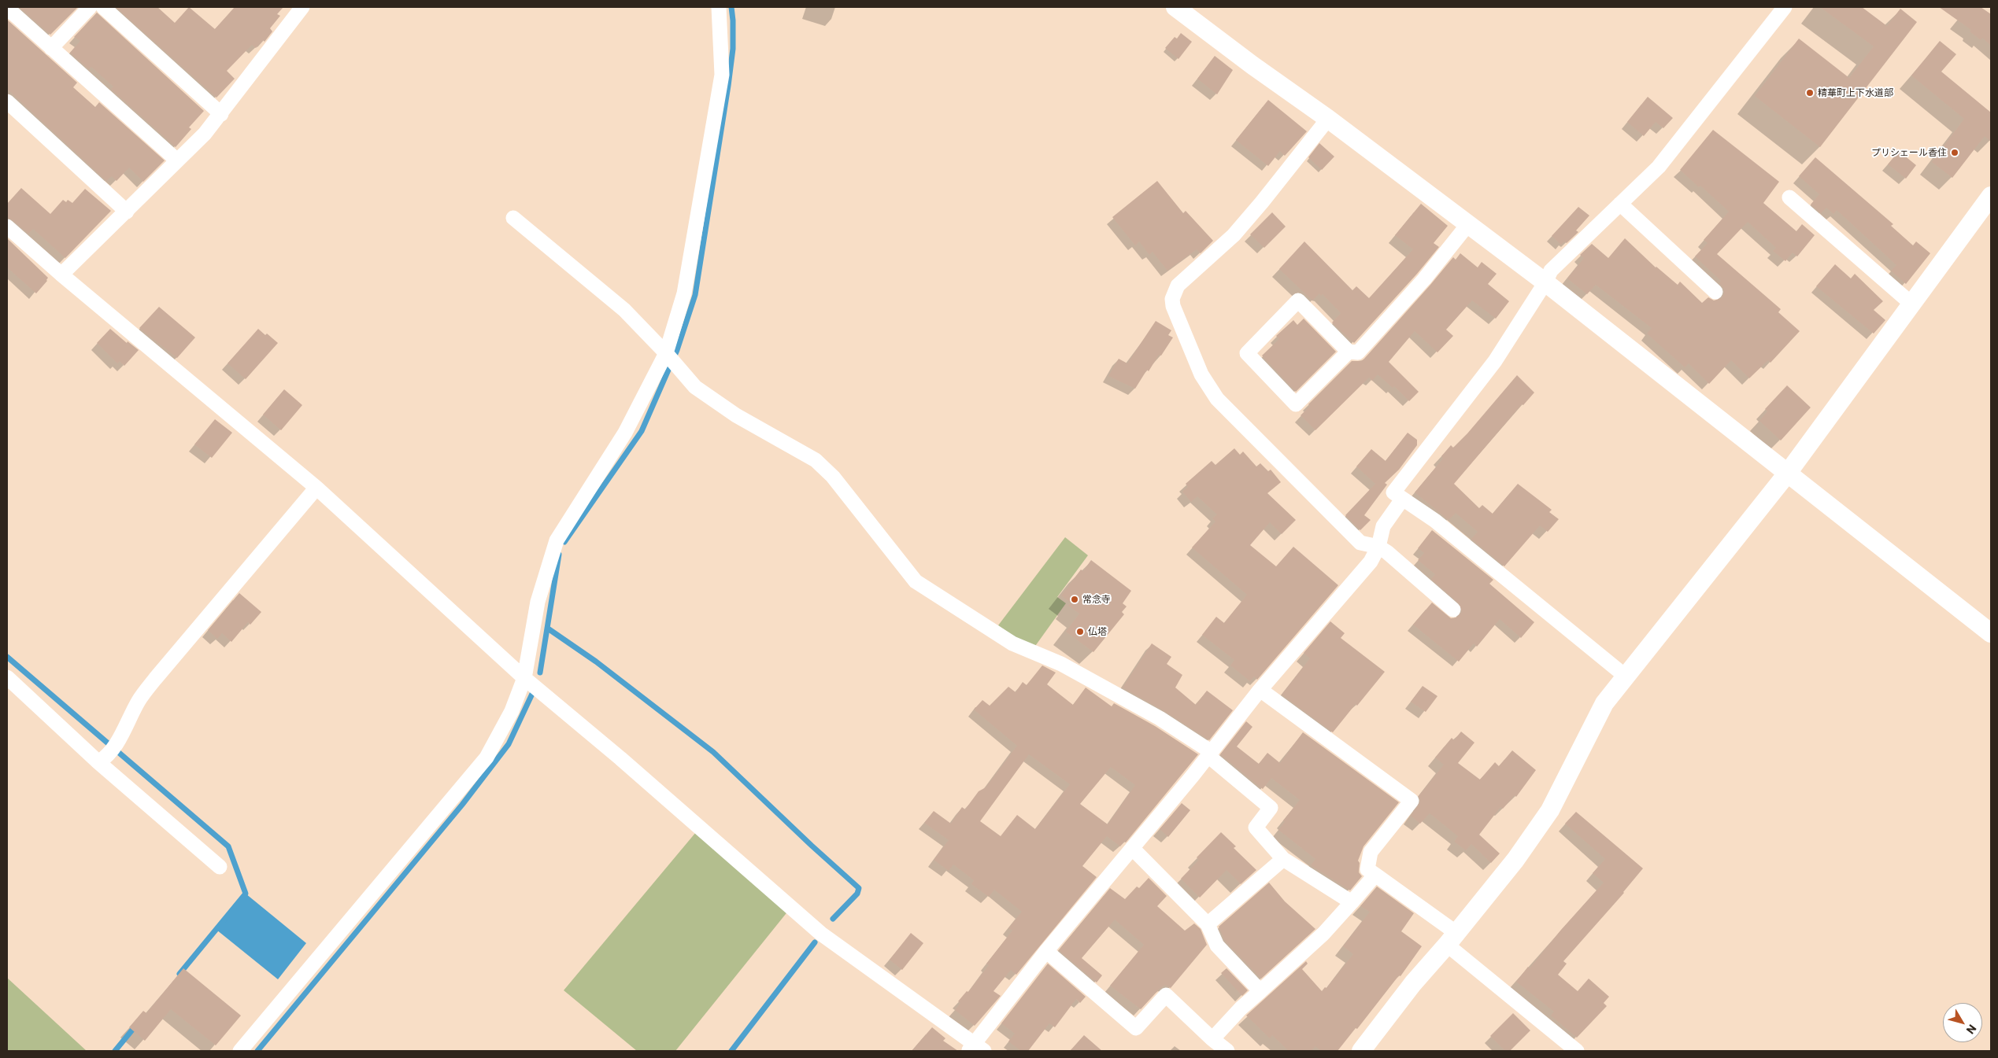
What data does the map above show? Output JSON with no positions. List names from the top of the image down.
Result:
{
  "places": [
    "精華町上下水道部",
    "プリシェール香住",
    "常念寺",
    "仏塔"
  ],
  "north": "bottom right"
}
